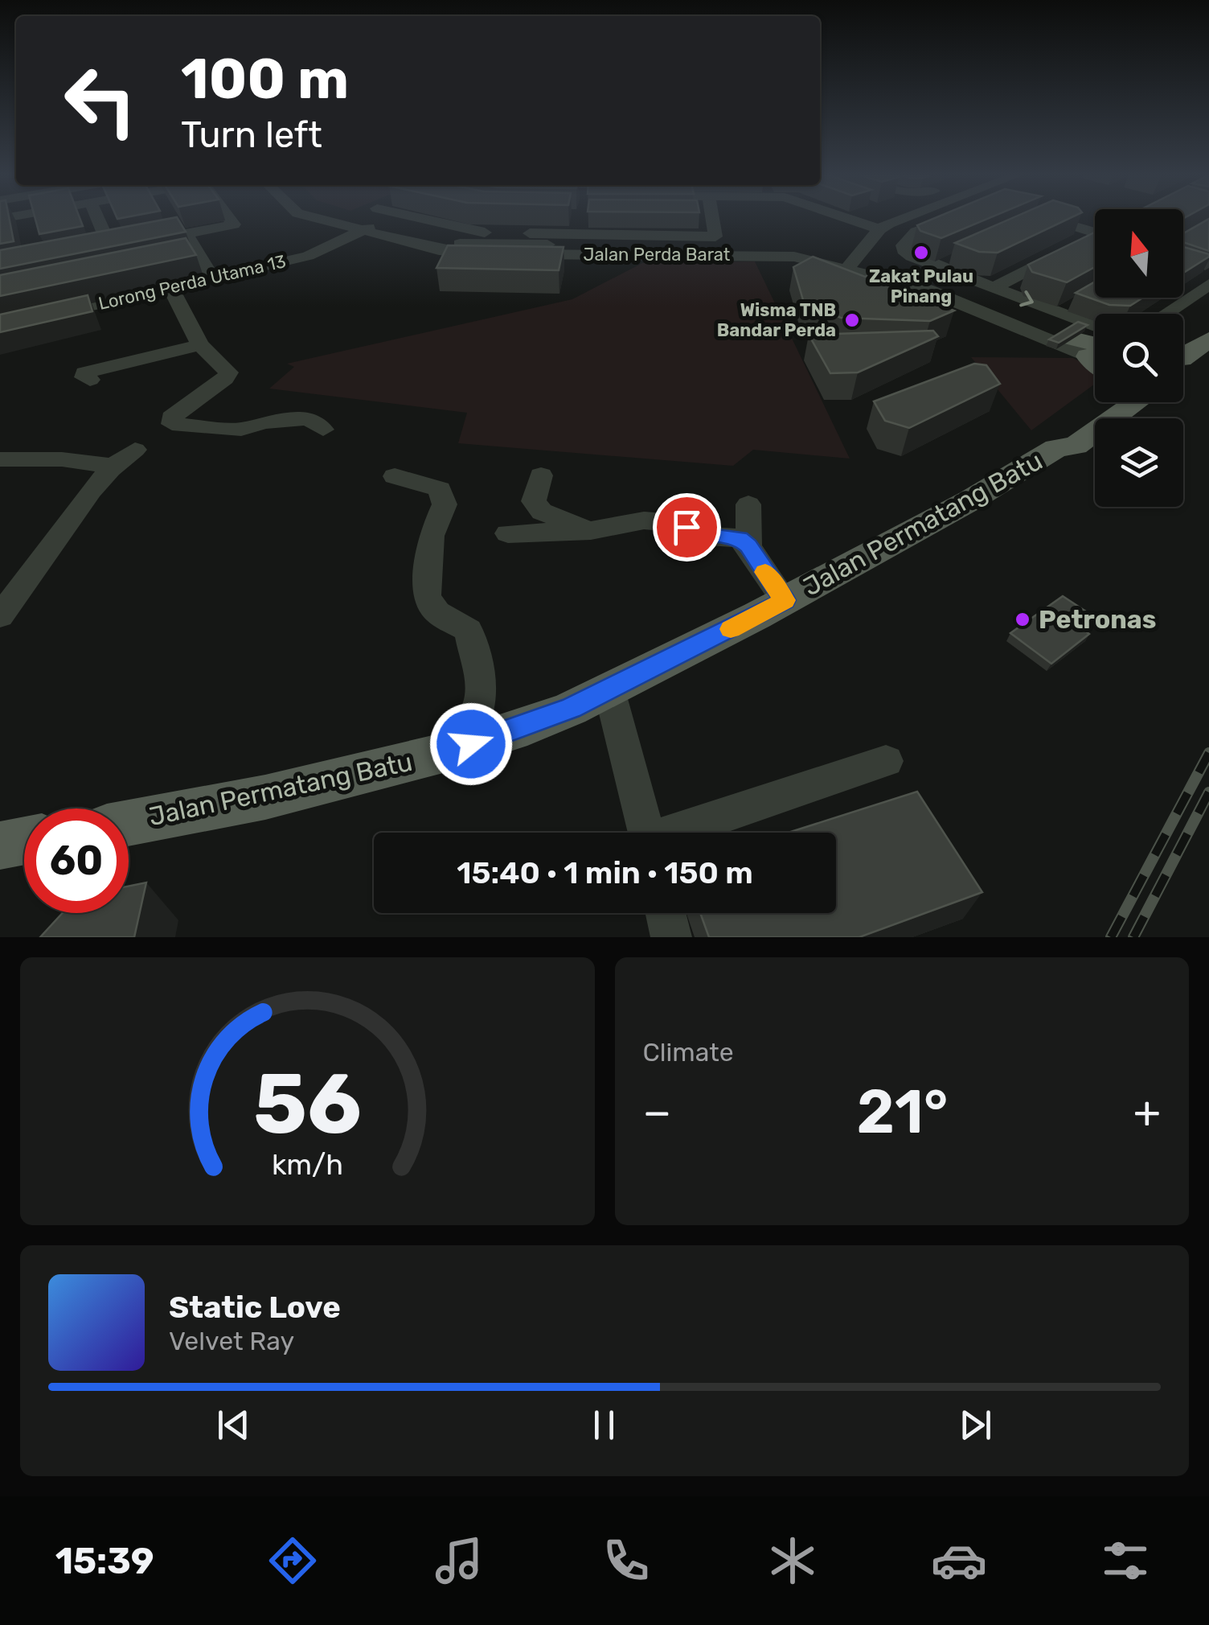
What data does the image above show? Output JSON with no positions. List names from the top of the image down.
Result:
{
  "streets": {
    "main road": ["Jalan Permatang Batu"],
    "street": ["Jalan Perda Barat", "Lorong Perda Utama 13"]
  },
  "crossings": [
    ["Jalan Perda Barat", "Lorong Perda Utama 13"]
  ],
  "places": ["Zakat Pulau Pinang", "Wisma TNB Bandar Perda", "Petronas"],
  "north": "top",
  "page": {
    "turn": ["100 m", "Turn left"],
    "limit": "60",
    "trip": "15:40 · 1 min · 150 m",
    "tile": "Climate",
    "heat": ["−", "21°", "+"],
    "song": ["Static Love", "Velvet Ray"],
    "tabs": "15:39",
    "gauge": ["56", "km/h"]
  }
}
